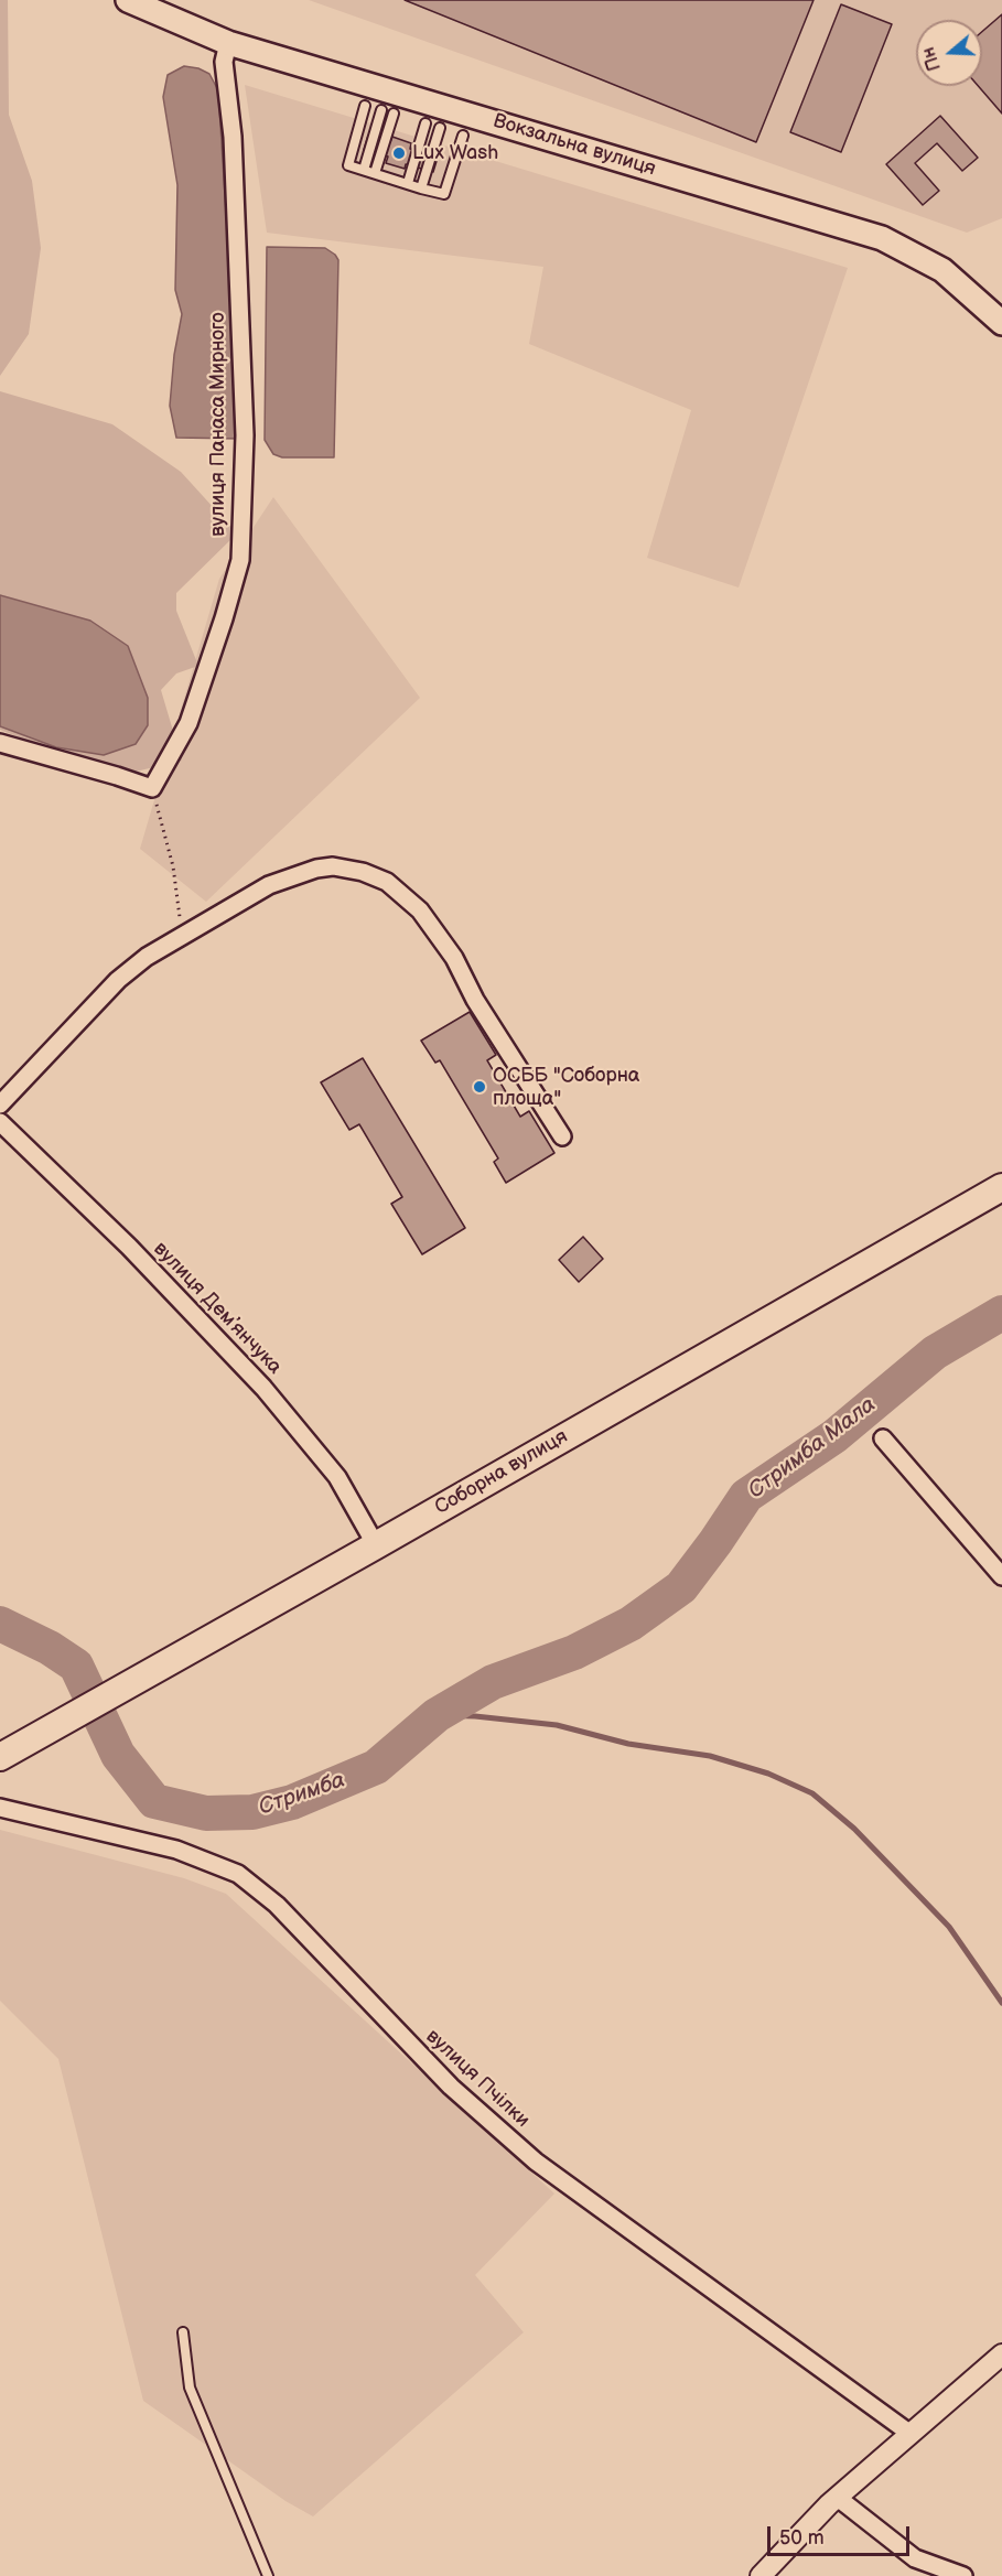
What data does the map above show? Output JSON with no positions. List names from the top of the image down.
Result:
{
  "streets": {
    "main road": ["Вокзальна вулиця", "Соборна вулиця"],
    "street": ["вулиця Панаса Мирного", "вулиця Демʼянчука", "вулиця Пчілки"]
  },
  "crossings": [
    ["Вокзальна вулиця", "вулиця Панаса Мирного"],
    ["вулиця Демʼянчука", "Соборна вулиця"]
  ],
  "water": ["Стримба Мала", "Стримба"],
  "places": ["Lux Wash", "ОСББ \"Соборна площа\""],
  "scale_bar": "50 m",
  "north": "left"
}
